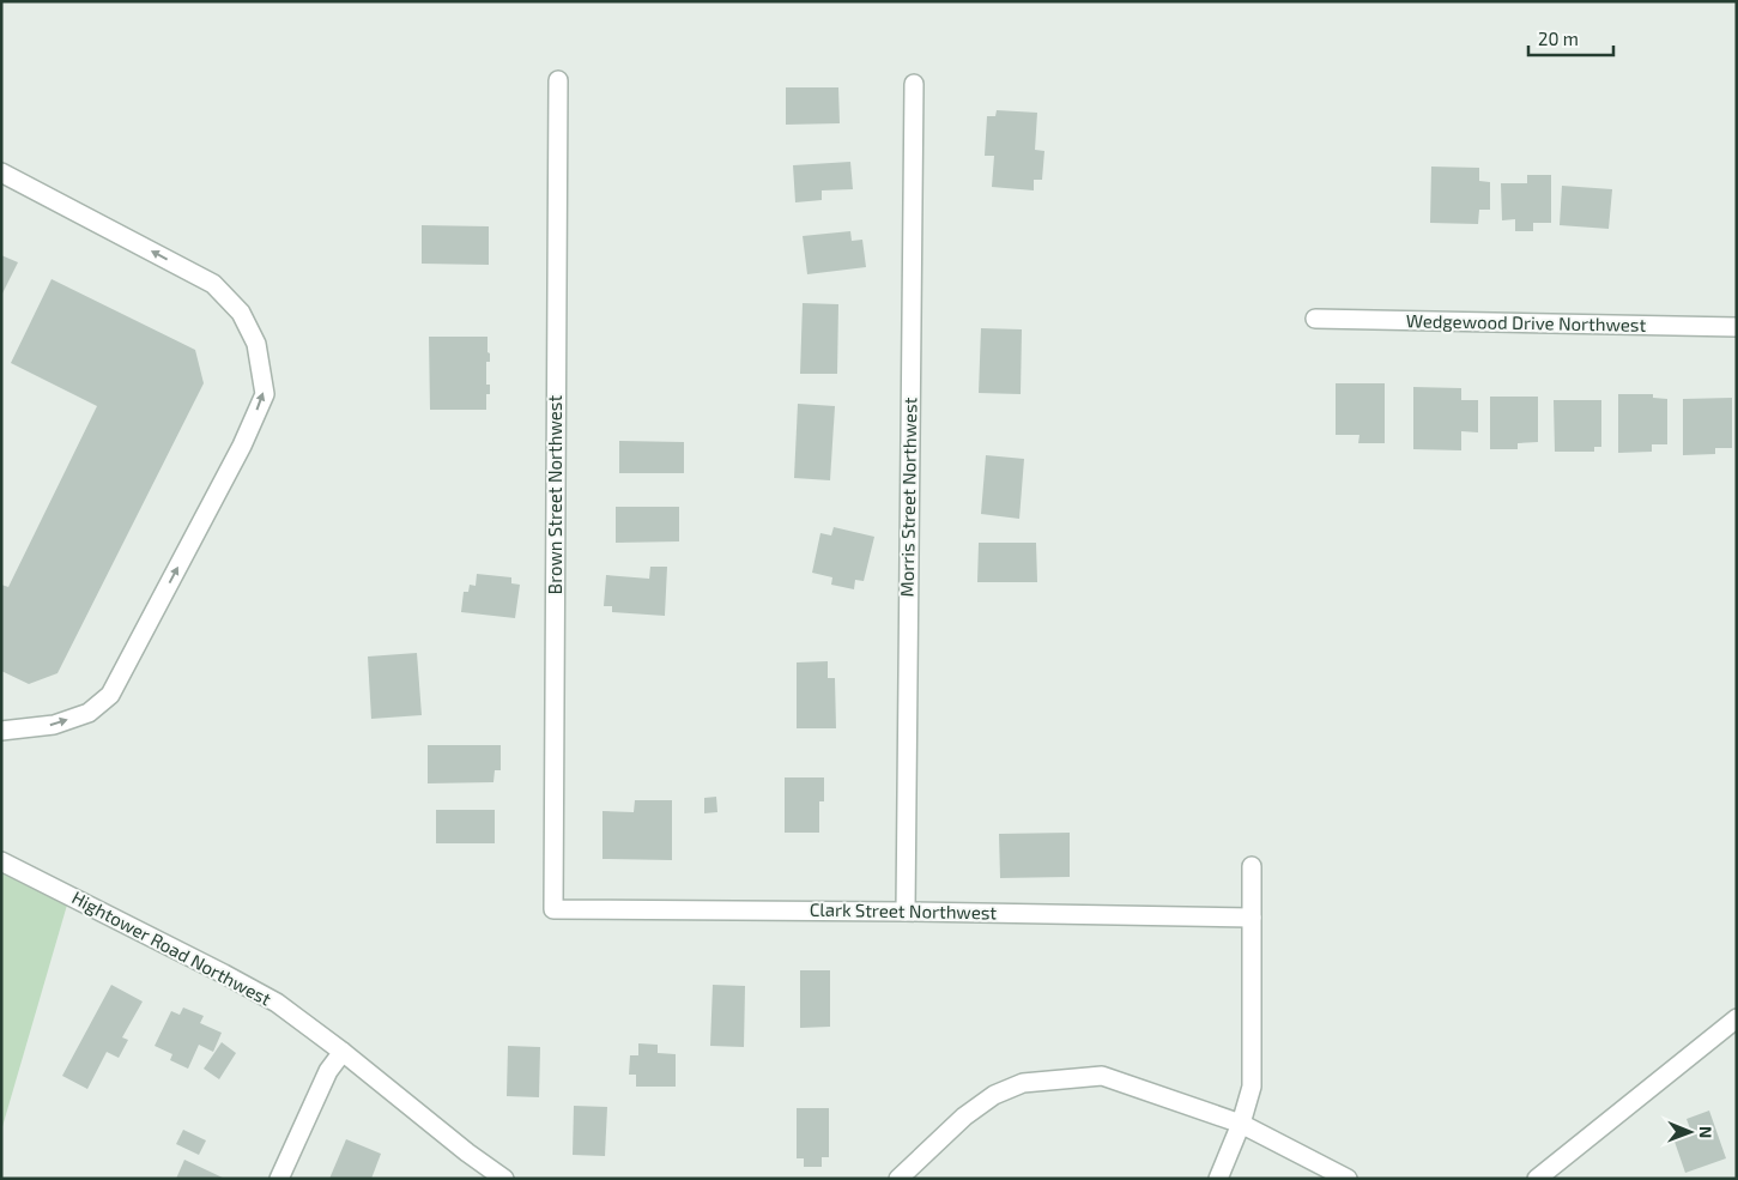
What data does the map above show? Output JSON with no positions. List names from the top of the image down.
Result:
{
  "streets": {
    "street": [
      "Wedgewood Drive Northwest",
      "Brown Street Northwest",
      "Morris Street Northwest",
      "Clark Street Northwest",
      "Hightower Road Northwest"
    ]
  },
  "crossings": [
    ["Brown Street Northwest", "Clark Street Northwest"],
    ["Morris Street Northwest", "Clark Street Northwest"]
  ],
  "scale_bar": "20 m",
  "north": "right"
}
